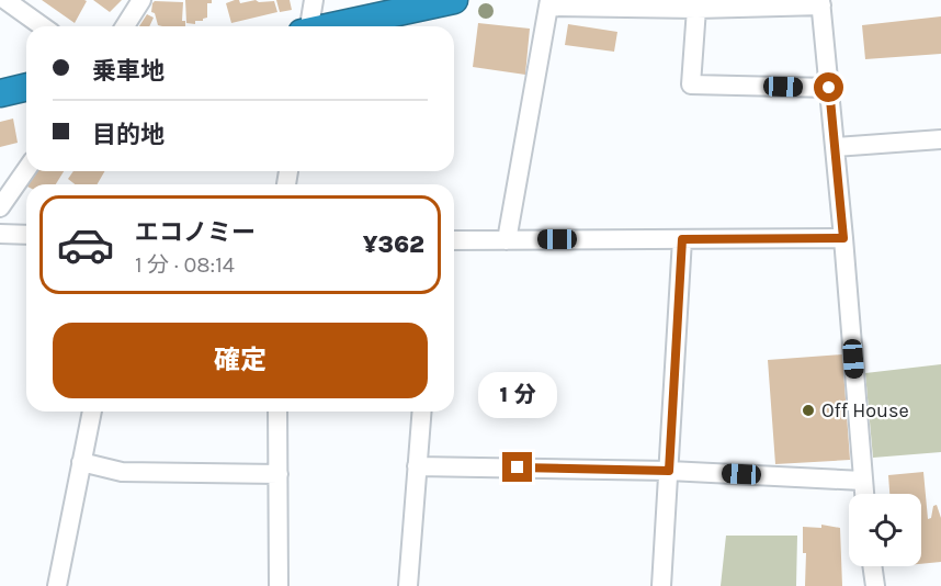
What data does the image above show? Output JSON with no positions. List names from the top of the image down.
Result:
{
  "places": ["Off House"],
  "page": {
    "banner": ["乗車地", "目的地"],
    "list": [
      {
        "name": "エコノミー",
        "note": "1 分 · 08:14",
        "value": "¥362"
      }
    ],
    "buttons": "確定",
    "bubble": "1 分"
  }
}
